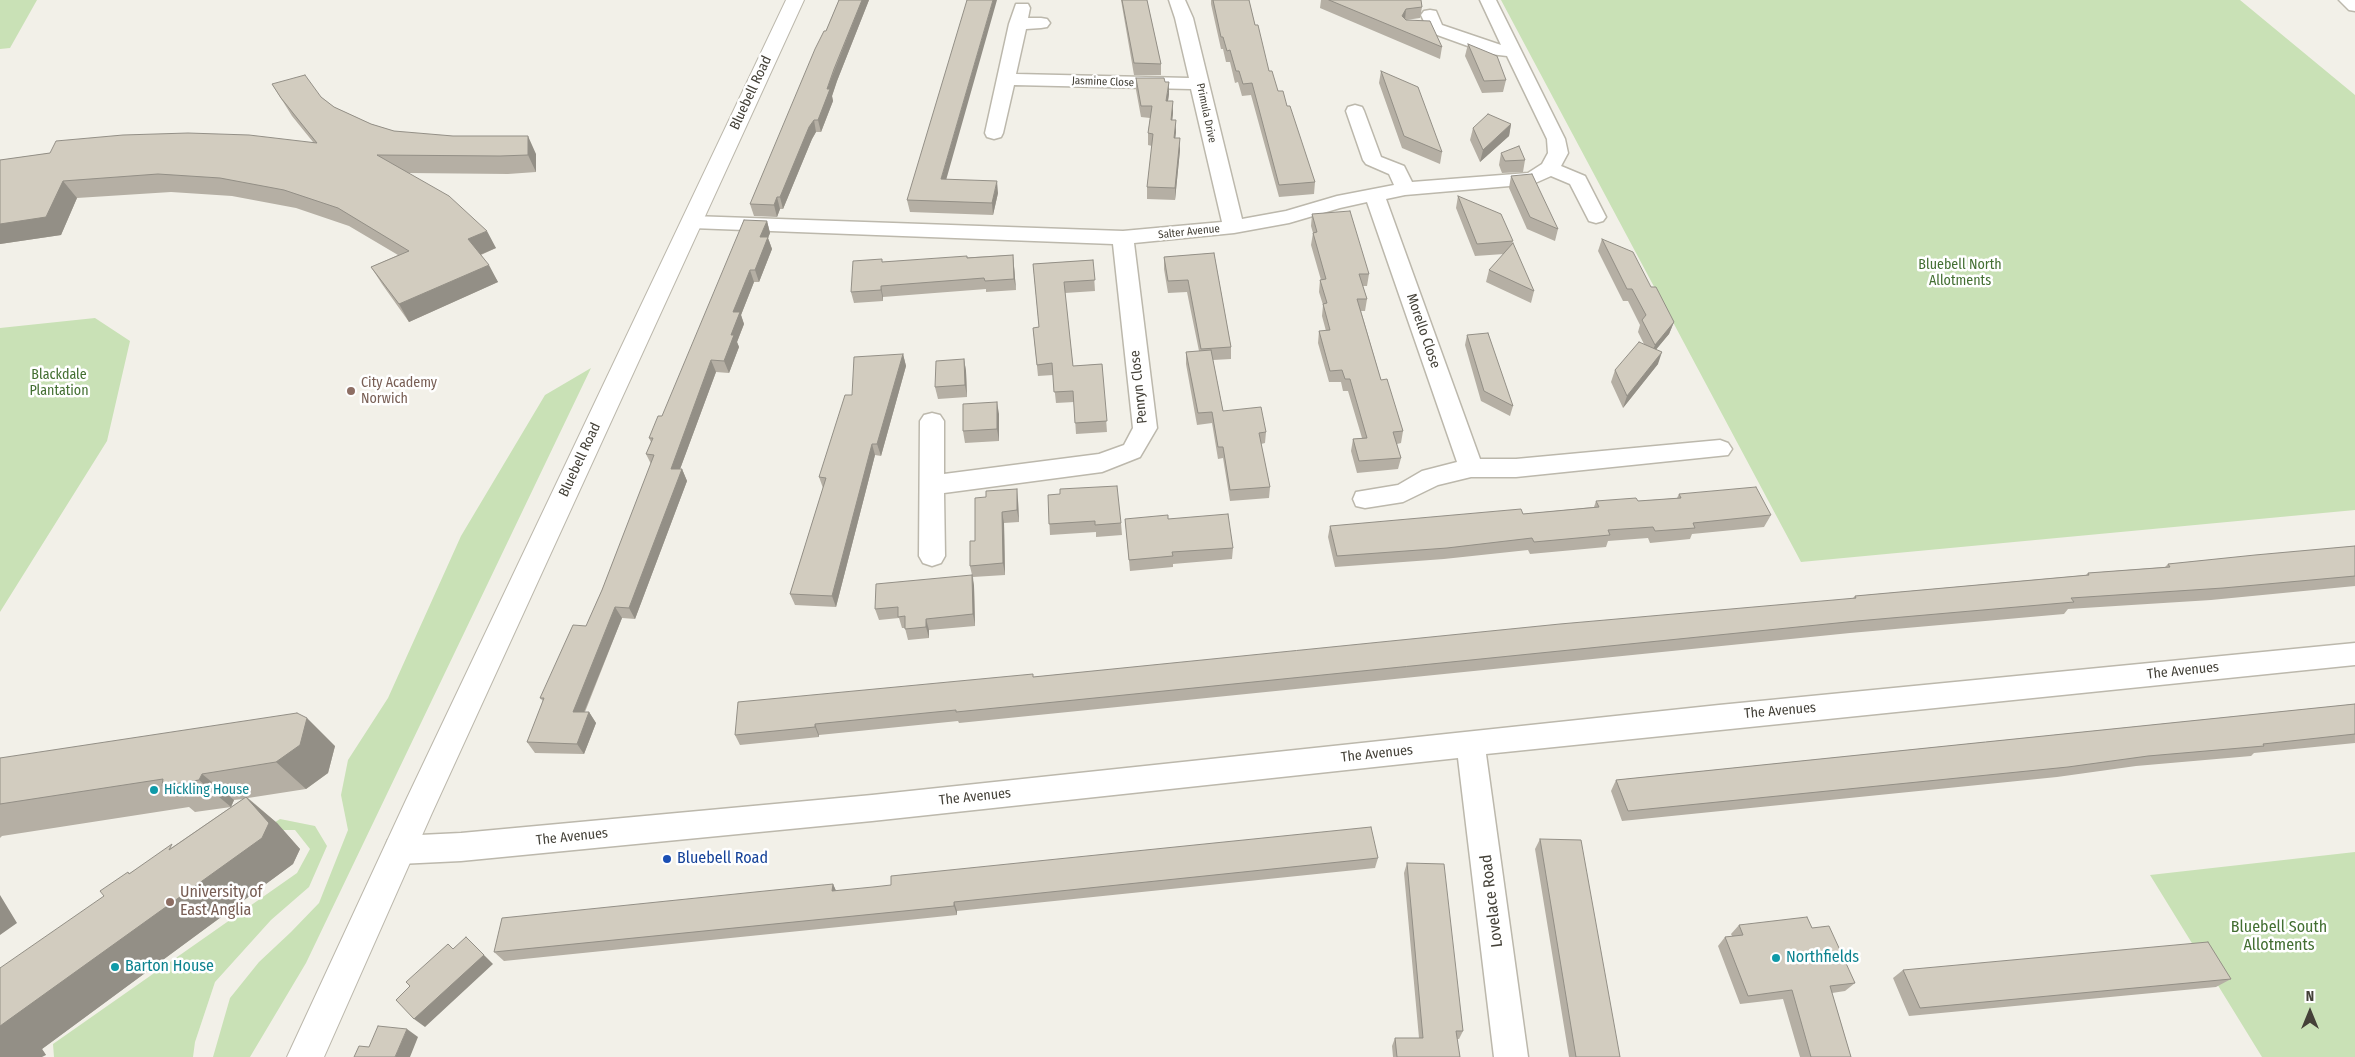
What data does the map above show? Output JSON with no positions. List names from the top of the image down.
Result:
{
  "streets": {
    "street": [
      "Jasmine Close",
      "Bluebell Road",
      "Primula Drive",
      "Salter Avenue",
      "Morello Close",
      "Penryn Close",
      "The Avenues",
      "Lovelace Road"
    ]
  },
  "crossings": [
    ["Jasmine Close", "Primula Drive"],
    ["Bluebell Road", "Salter Avenue"],
    ["Bluebell Road", "The Avenues"],
    ["Primula Drive", "Salter Avenue"],
    ["Salter Avenue", "Morello Close"],
    ["Salter Avenue", "Penryn Close"],
    ["The Avenues", "Lovelace Road"]
  ],
  "parks": ["Bluebell North Allotments", "Blackdale Plantation", "Bluebell South Allotments"],
  "places": [
    "City Academy Norwich",
    "Hickling House",
    "Bluebell Road",
    "University of East Anglia",
    "Northfields",
    "Barton House"
  ],
  "north": "top"
}
